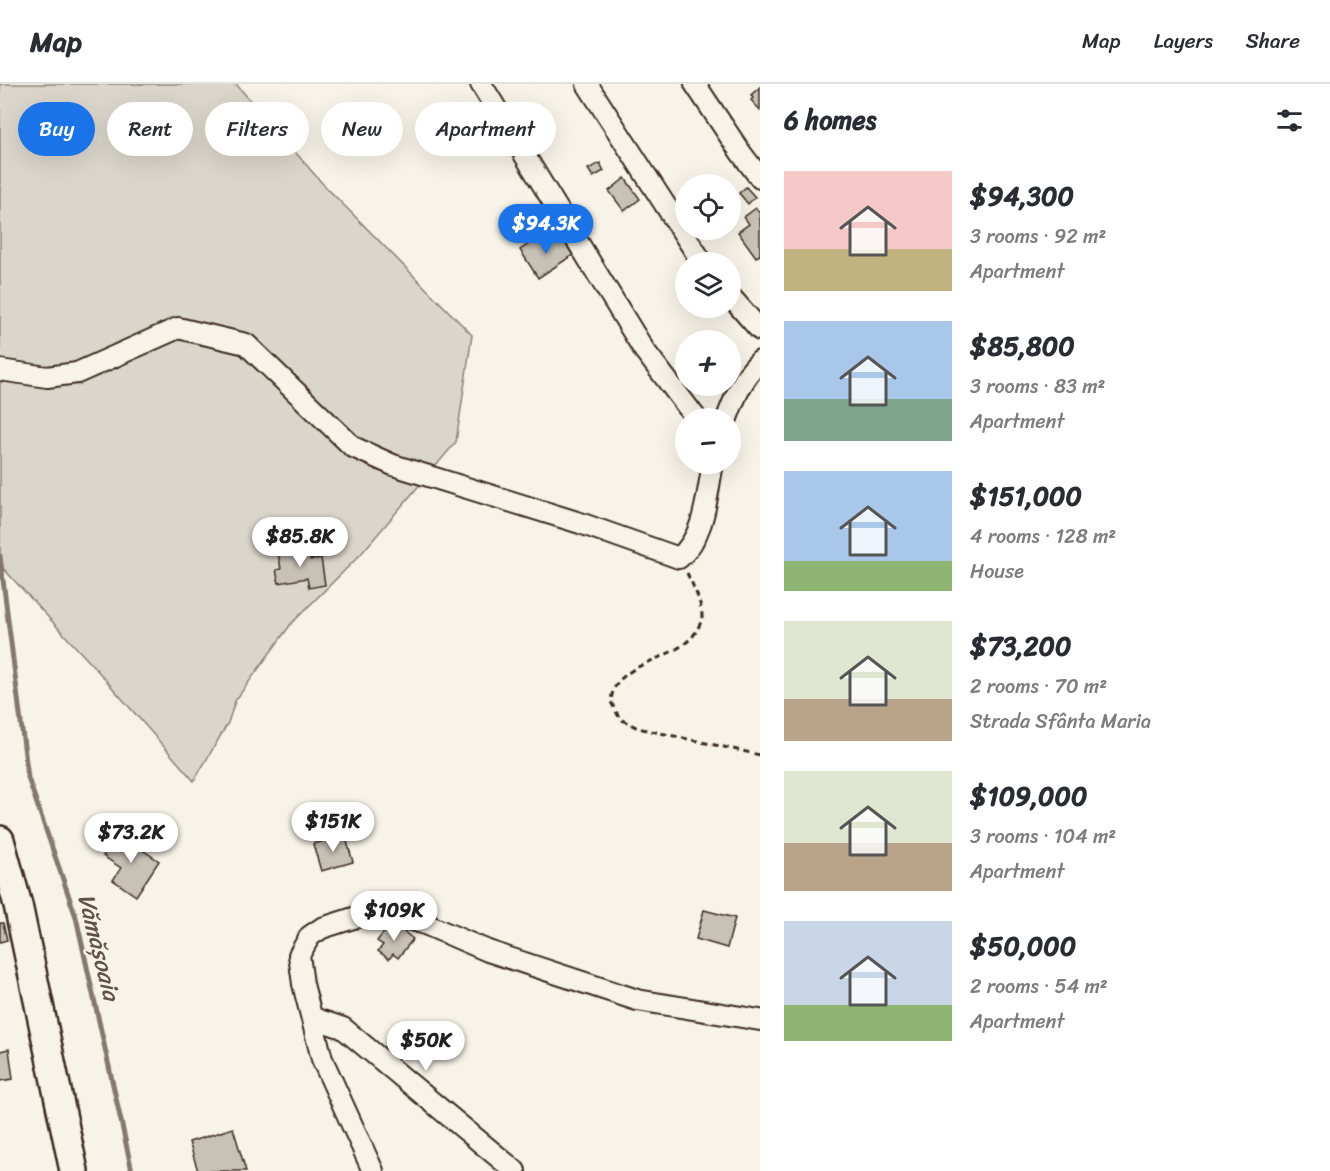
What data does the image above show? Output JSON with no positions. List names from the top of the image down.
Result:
{
  "water": ["Vămășoaia"],
  "page": {
    "header": "Map",
    "nav": ["Map", "Layers", "Share"],
    "heading": "6 homes",
    "chip": [
      "Buy",
      "Rent",
      "Filters",
      "New",
      "Apartment"
    ],
    "list": [
      {
        "name": "$94,300",
        "note": "3 rooms · 92 m² · Apartment"
      },
      {
        "name": "$85,800",
        "note": "3 rooms · 83 m² · Apartment"
      },
      {
        "name": "$151,000",
        "note": "4 rooms · 128 m² · House"
      },
      {
        "name": "$73,200",
        "note": "2 rooms · 70 m² · Strada Sfânta Maria"
      },
      {
        "name": "$109,000",
        "note": "3 rooms · 104 m² · Apartment"
      },
      {
        "name": "$50,000",
        "note": "2 rooms · 54 m² · Apartment"
      }
    ],
    "map_buttons": ["+", "−"],
    "price": [
      "$94.3K",
      "$85.8K",
      "$151K",
      "$73.2K",
      "$109K",
      "$50K"
    ]
  }
}
